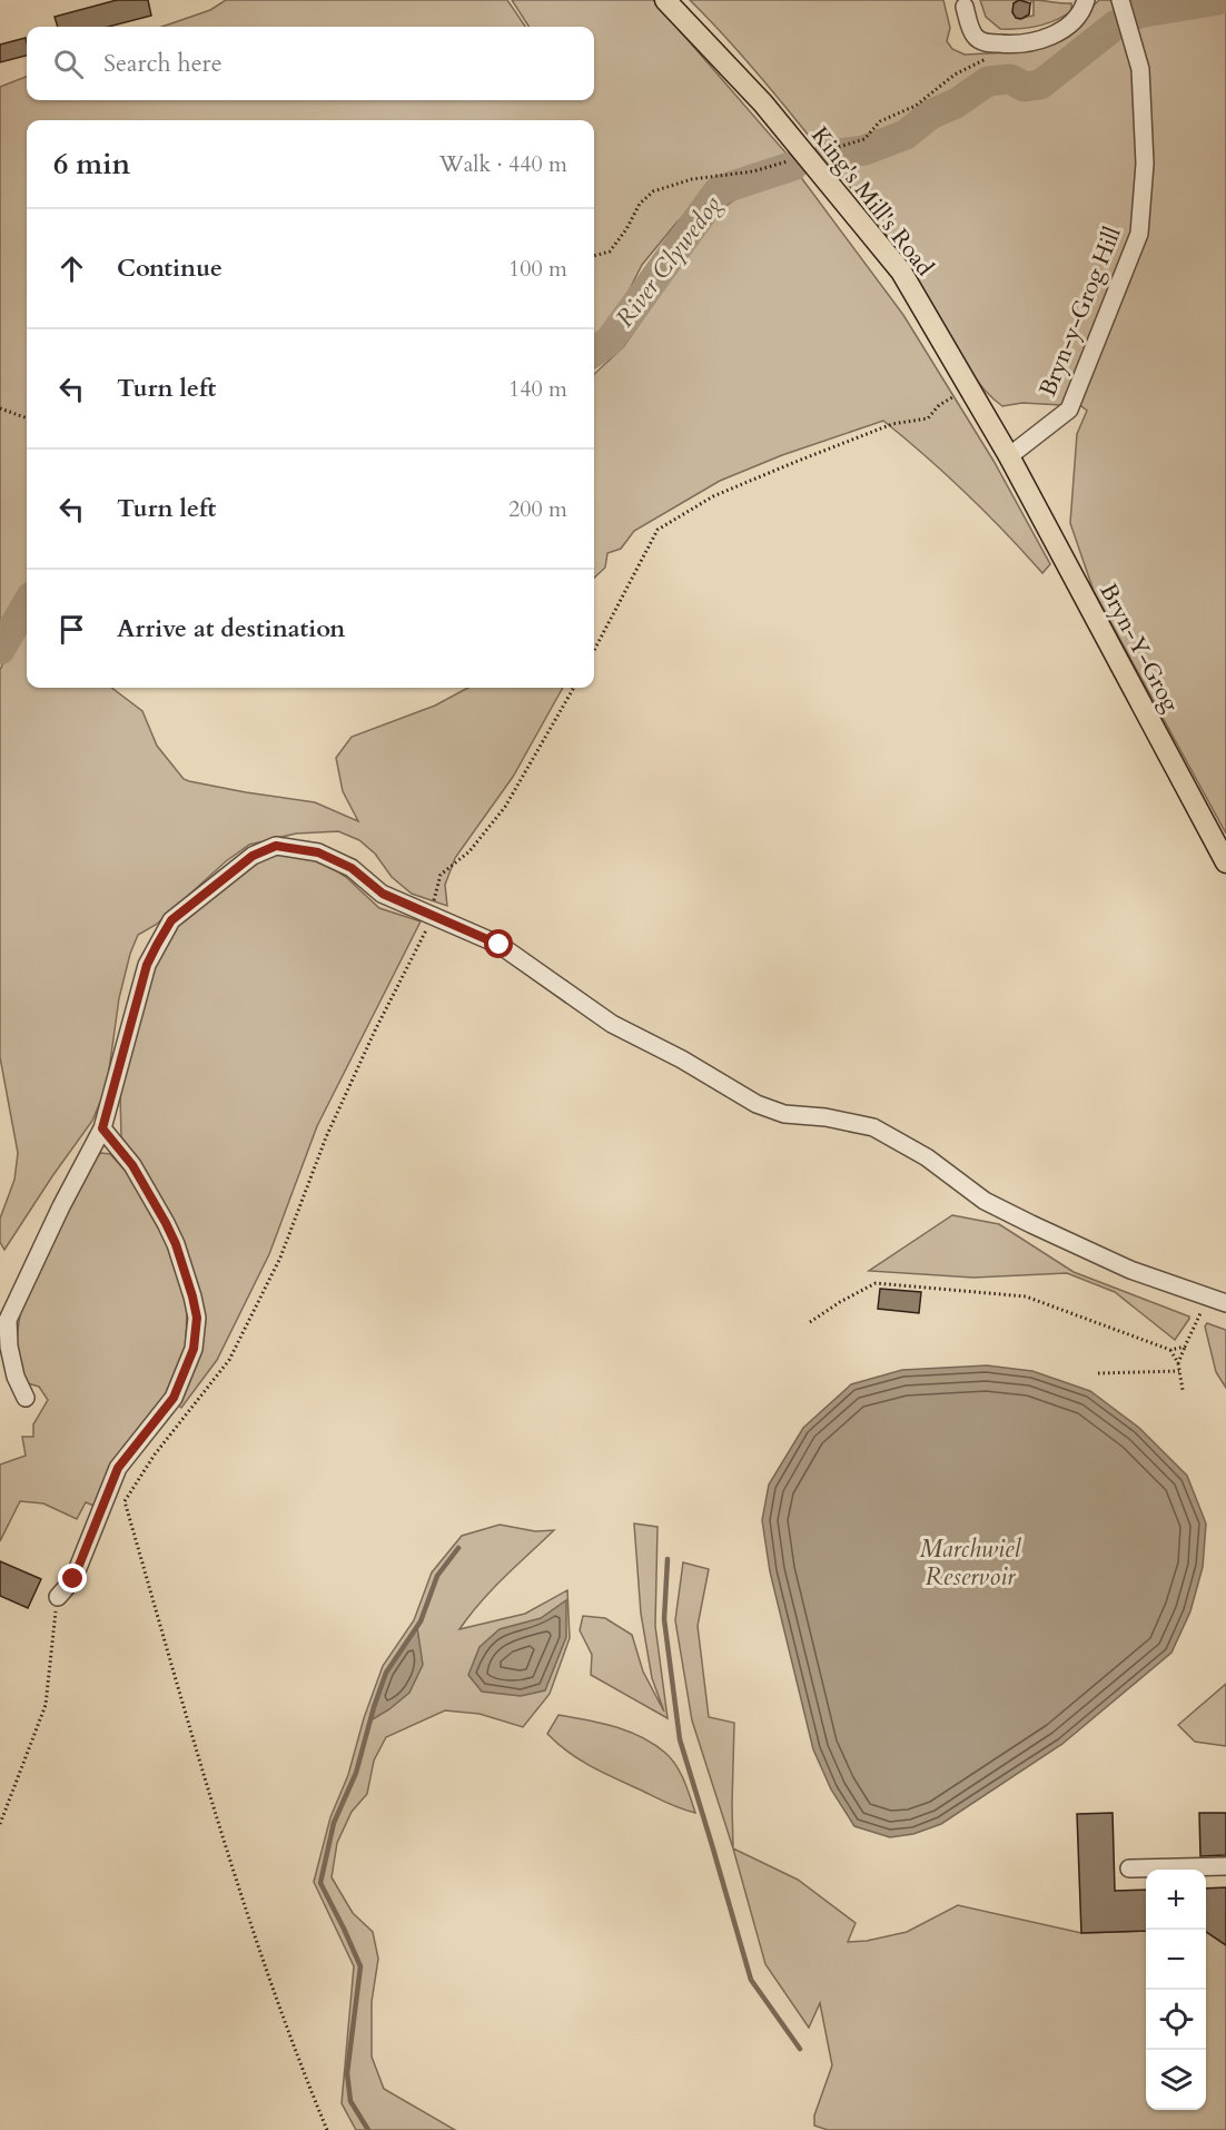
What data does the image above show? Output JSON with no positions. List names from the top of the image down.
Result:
{
  "streets": {
    "main road": ["King's Mill's Road", "Bryn-Y-Grog"],
    "street": ["Bryn-y-Grog Hill"]
  },
  "crossings": [
    ["King's Mill's Road", "Bryn-y-Grog Hill"],
    ["King's Mill's Road", "Bryn-Y-Grog"],
    ["Bryn-y-Grog Hill", "Bryn-Y-Grog"]
  ],
  "water": ["River Clywedog", "Marchwiel Reservoir"],
  "page": {
    "search": "Search here",
    "heading": ["6 min", "Walk · 440 m"],
    "list": [
      ["Continue", "100 m"],
      ["Turn left", "140 m"],
      ["Turn left", "200 m"],
      "Arrive at destination"
    ],
    "map_buttons": ["+", "−"]
  }
}
